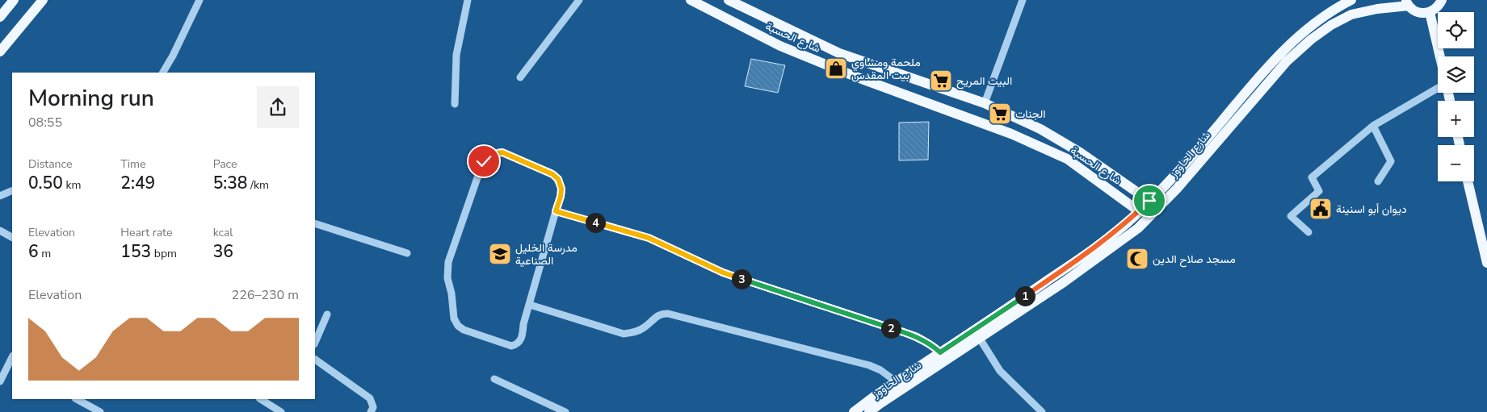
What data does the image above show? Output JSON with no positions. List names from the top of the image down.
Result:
{
  "streets": {
    "main road": ["شارع الحسبة", "شارع الحاووز"]
  },
  "crossings": [
    ["شارع الحسبة", "شارع الحاووز"]
  ],
  "places": {
    "shop": ["ملحمة ومشاوي بيت المقدس"],
    "supermarket": ["البيت المريح", "الجنات"],
    "public building": ["ديوان أبو اسنينة"],
    "school or university": ["مدرسة الخليل الصناعية"],
    "mosque": ["مسجد صلاح الدين"]
  },
  "page": {
    "map_buttons": ["+", "−"],
    "heading": ["Morning run", "08:55"],
    "stats": [
      ["Distance", "0.50 km"],
      ["Time", "2:49"],
      ["Pace", "5:38 /km"],
      ["Elevation", "6 m"],
      ["Heart rate", "153 bpm"],
      ["kcal", "36"]
    ],
    "pins": [
      "4",
      "3",
      "1",
      "2"
    ],
    "chart": ["Elevation", "226–230 m"]
  }
}
